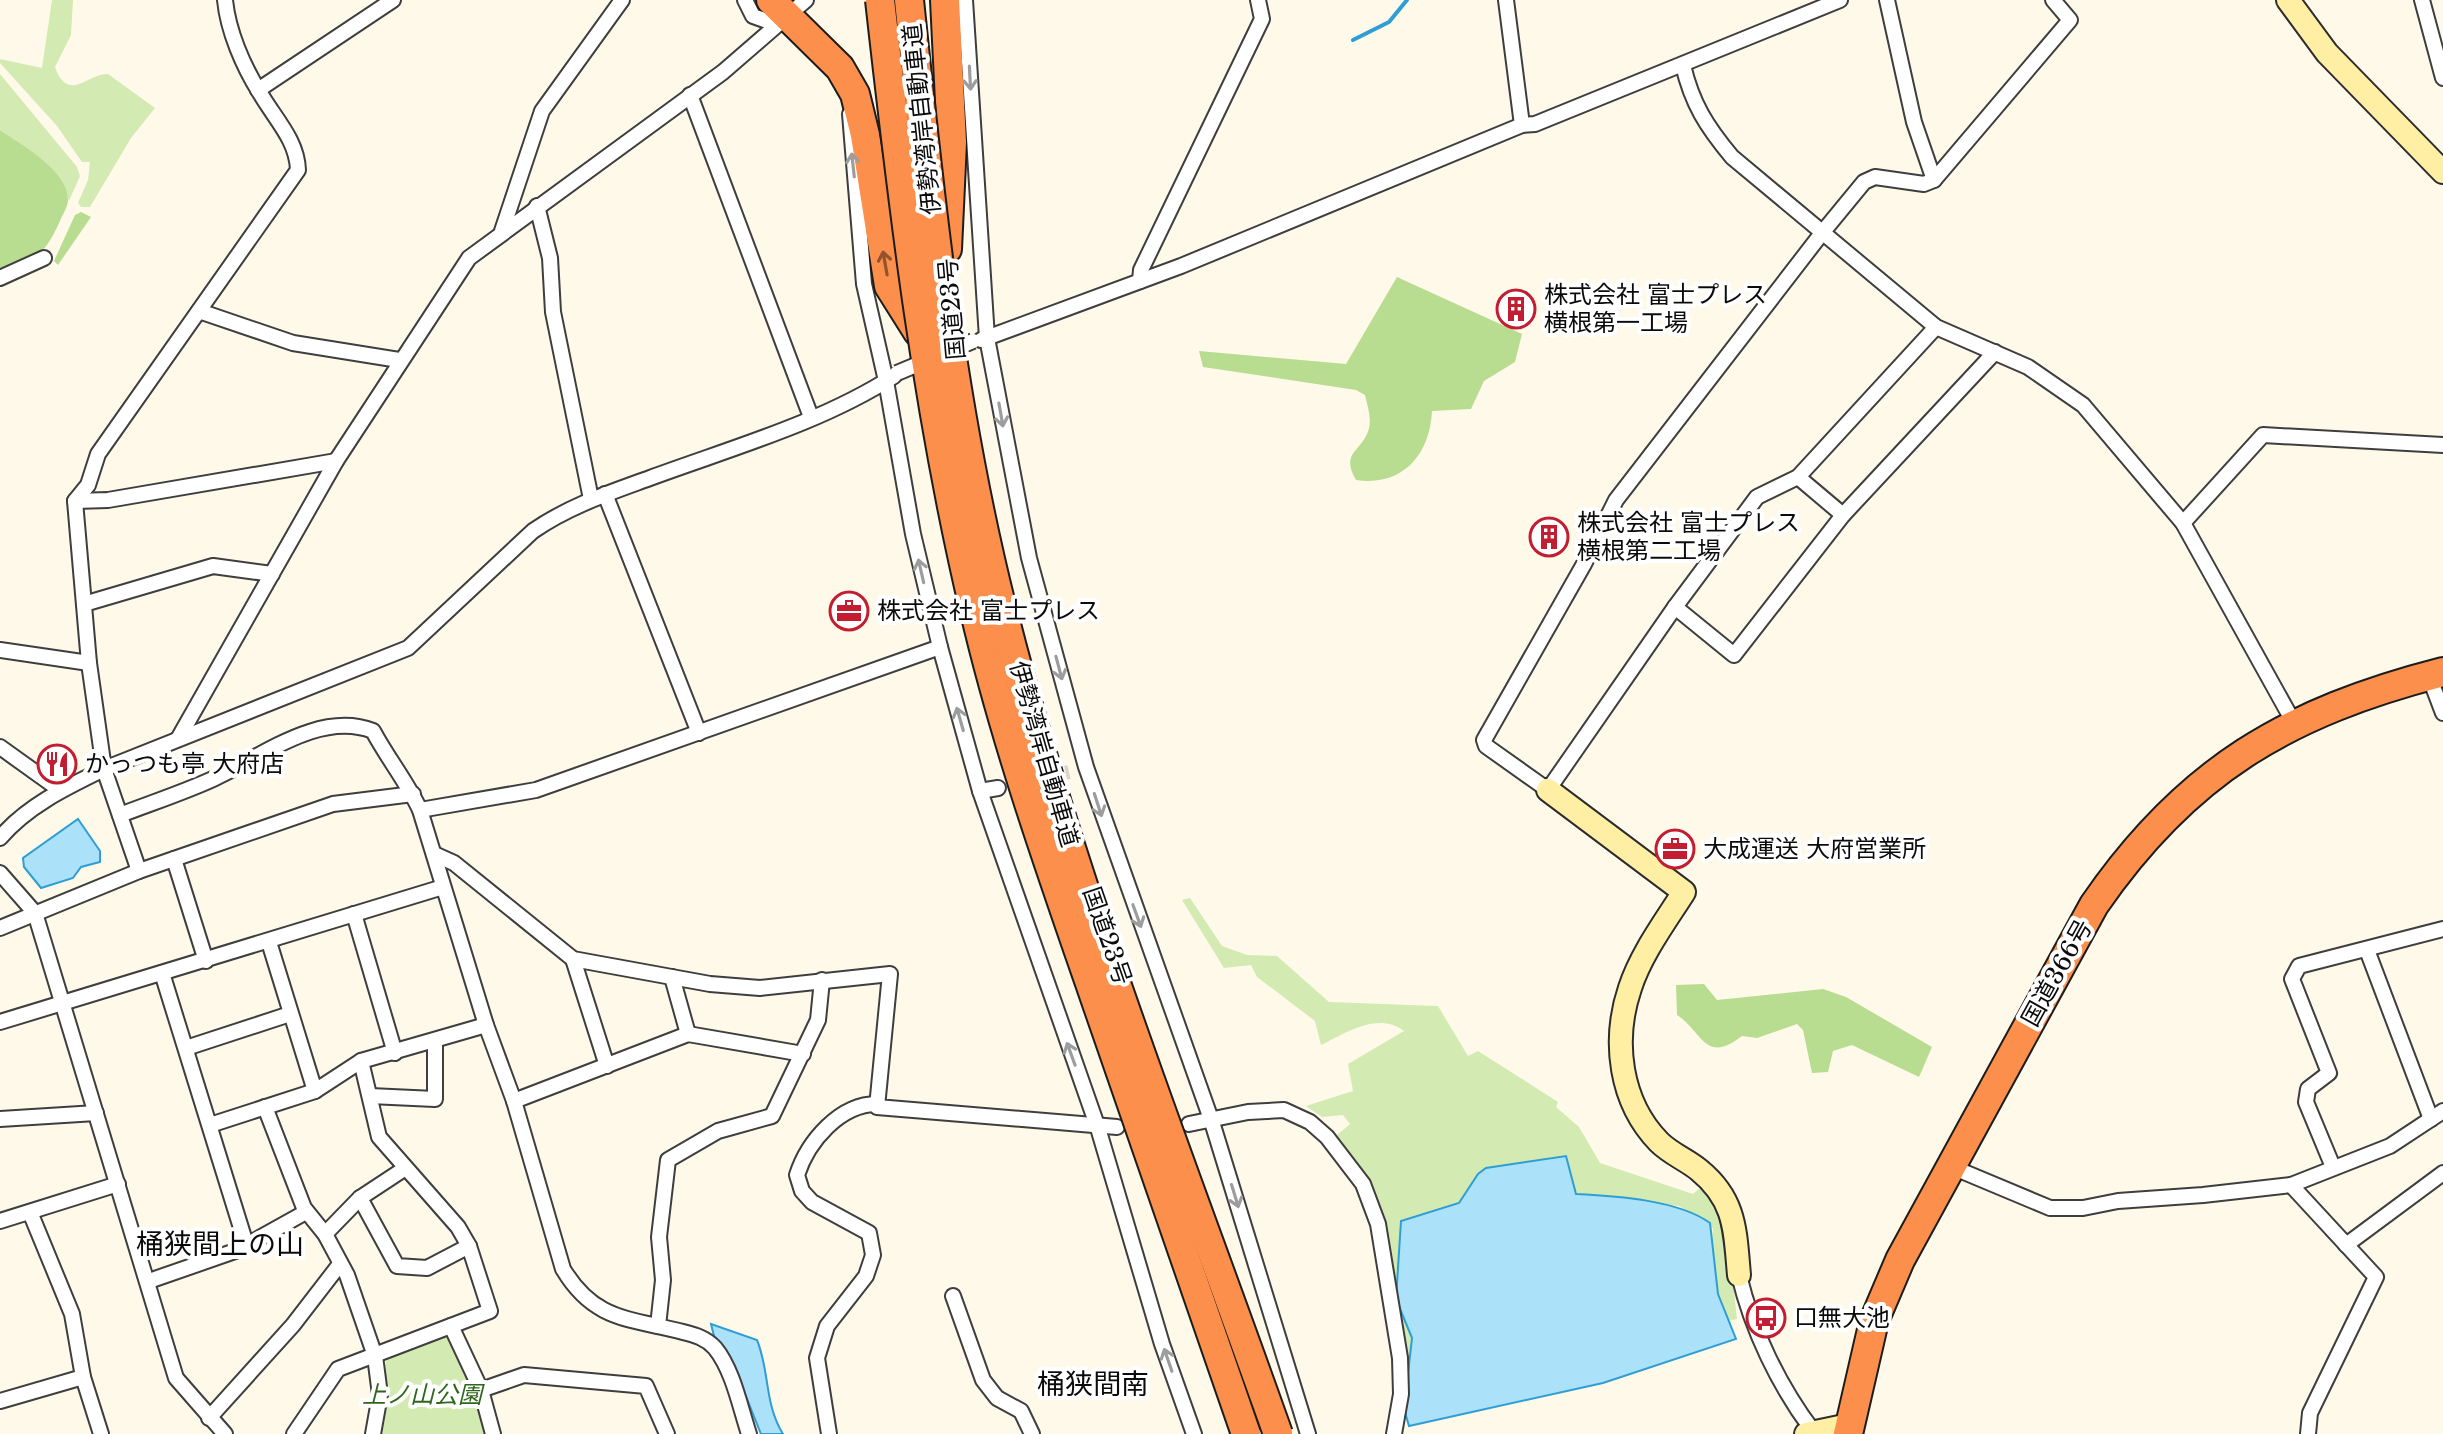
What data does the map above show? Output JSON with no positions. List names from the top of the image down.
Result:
{
  "streets": {
    "highway": ["伊勢湾岸自動車道", "国道23号", "国道366号"]
  },
  "crossings": [
    ["伊勢湾岸自動車道", "国道23号"]
  ],
  "districts": ["桶狭間上の山", "桶狭間南"],
  "parks": ["上ノ山公園"],
  "places": {
    "building": ["株式会社 富士プレス 横根第一工場", "株式会社 富士プレス 横根第二工場"],
    "office": ["株式会社 富士プレス", "大成運送 大府営業所"],
    "restaurant": ["かっつも亭 大府店"],
    "bus stop": ["口無大池"]
  }
}
